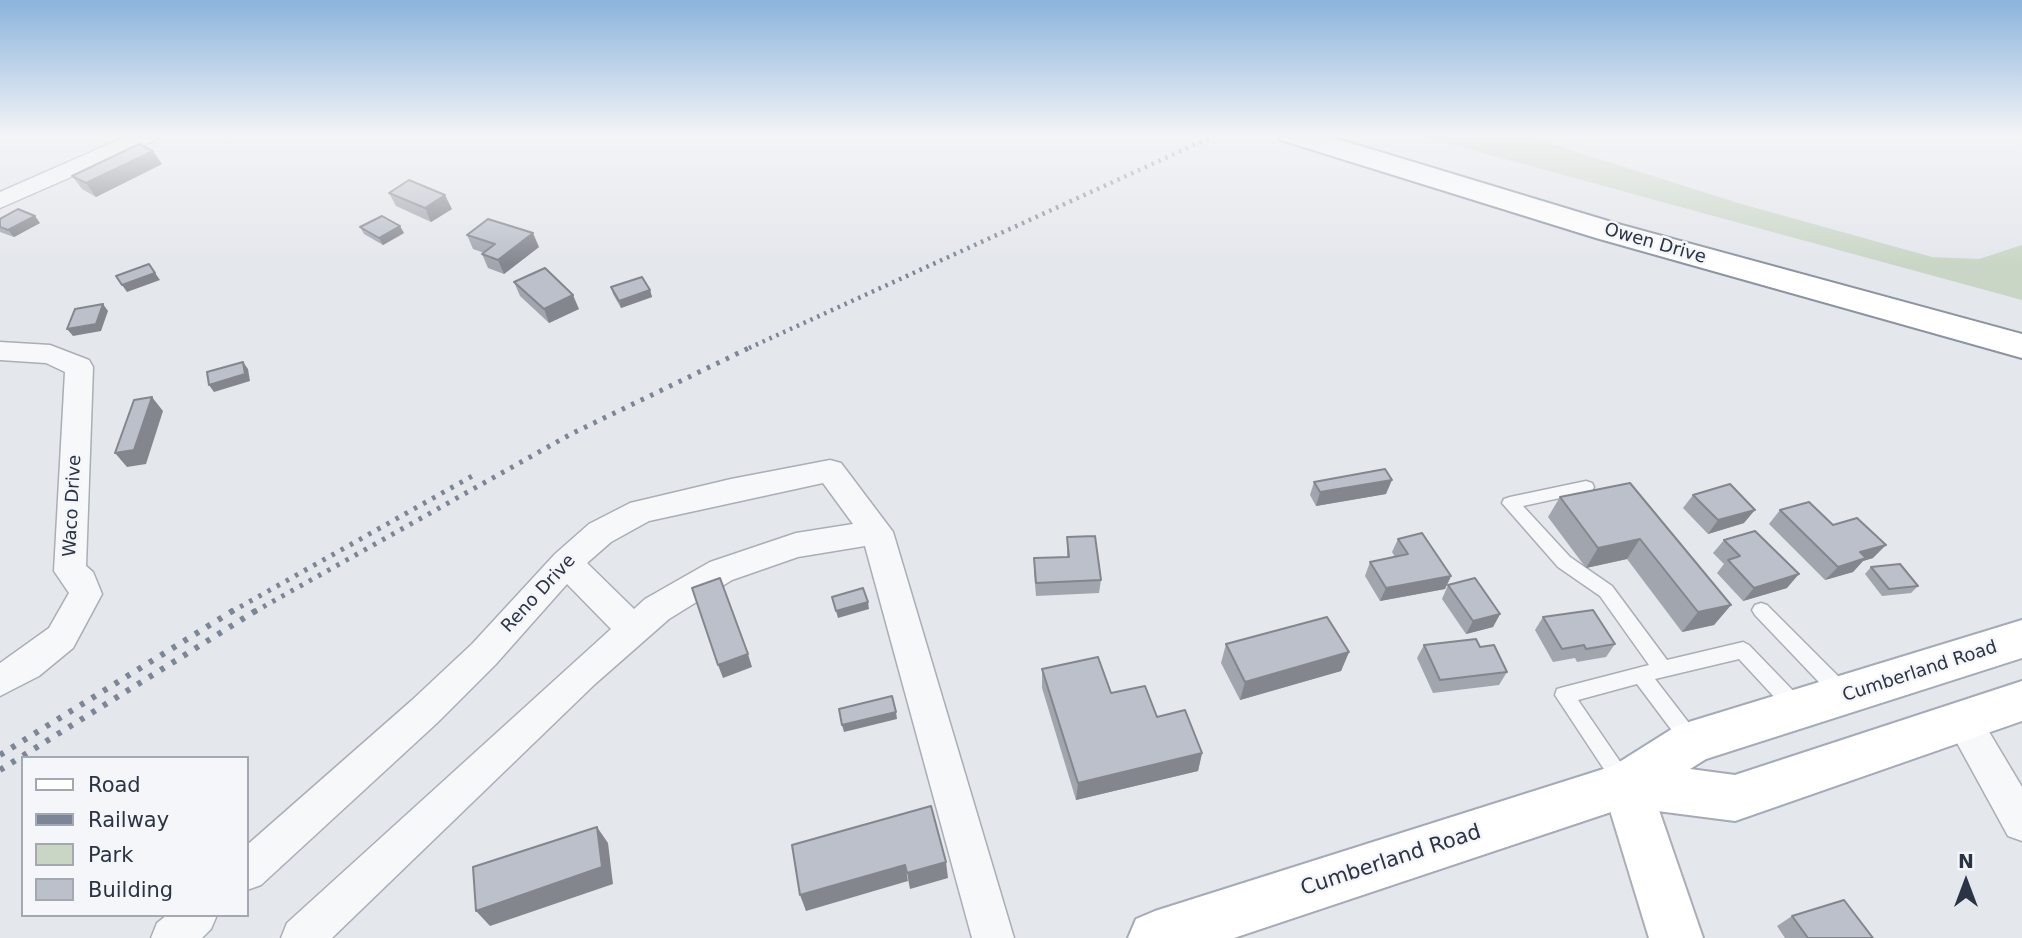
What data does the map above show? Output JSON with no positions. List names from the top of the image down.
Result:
{
  "streets": {
    "main road": ["Owen Drive", "Cumberland Road"],
    "street": ["Waco Drive", "Reno Drive"]
  },
  "legend": [
    "Road",
    "Railway",
    "Park",
    "Building"
  ],
  "north": "top"
}
